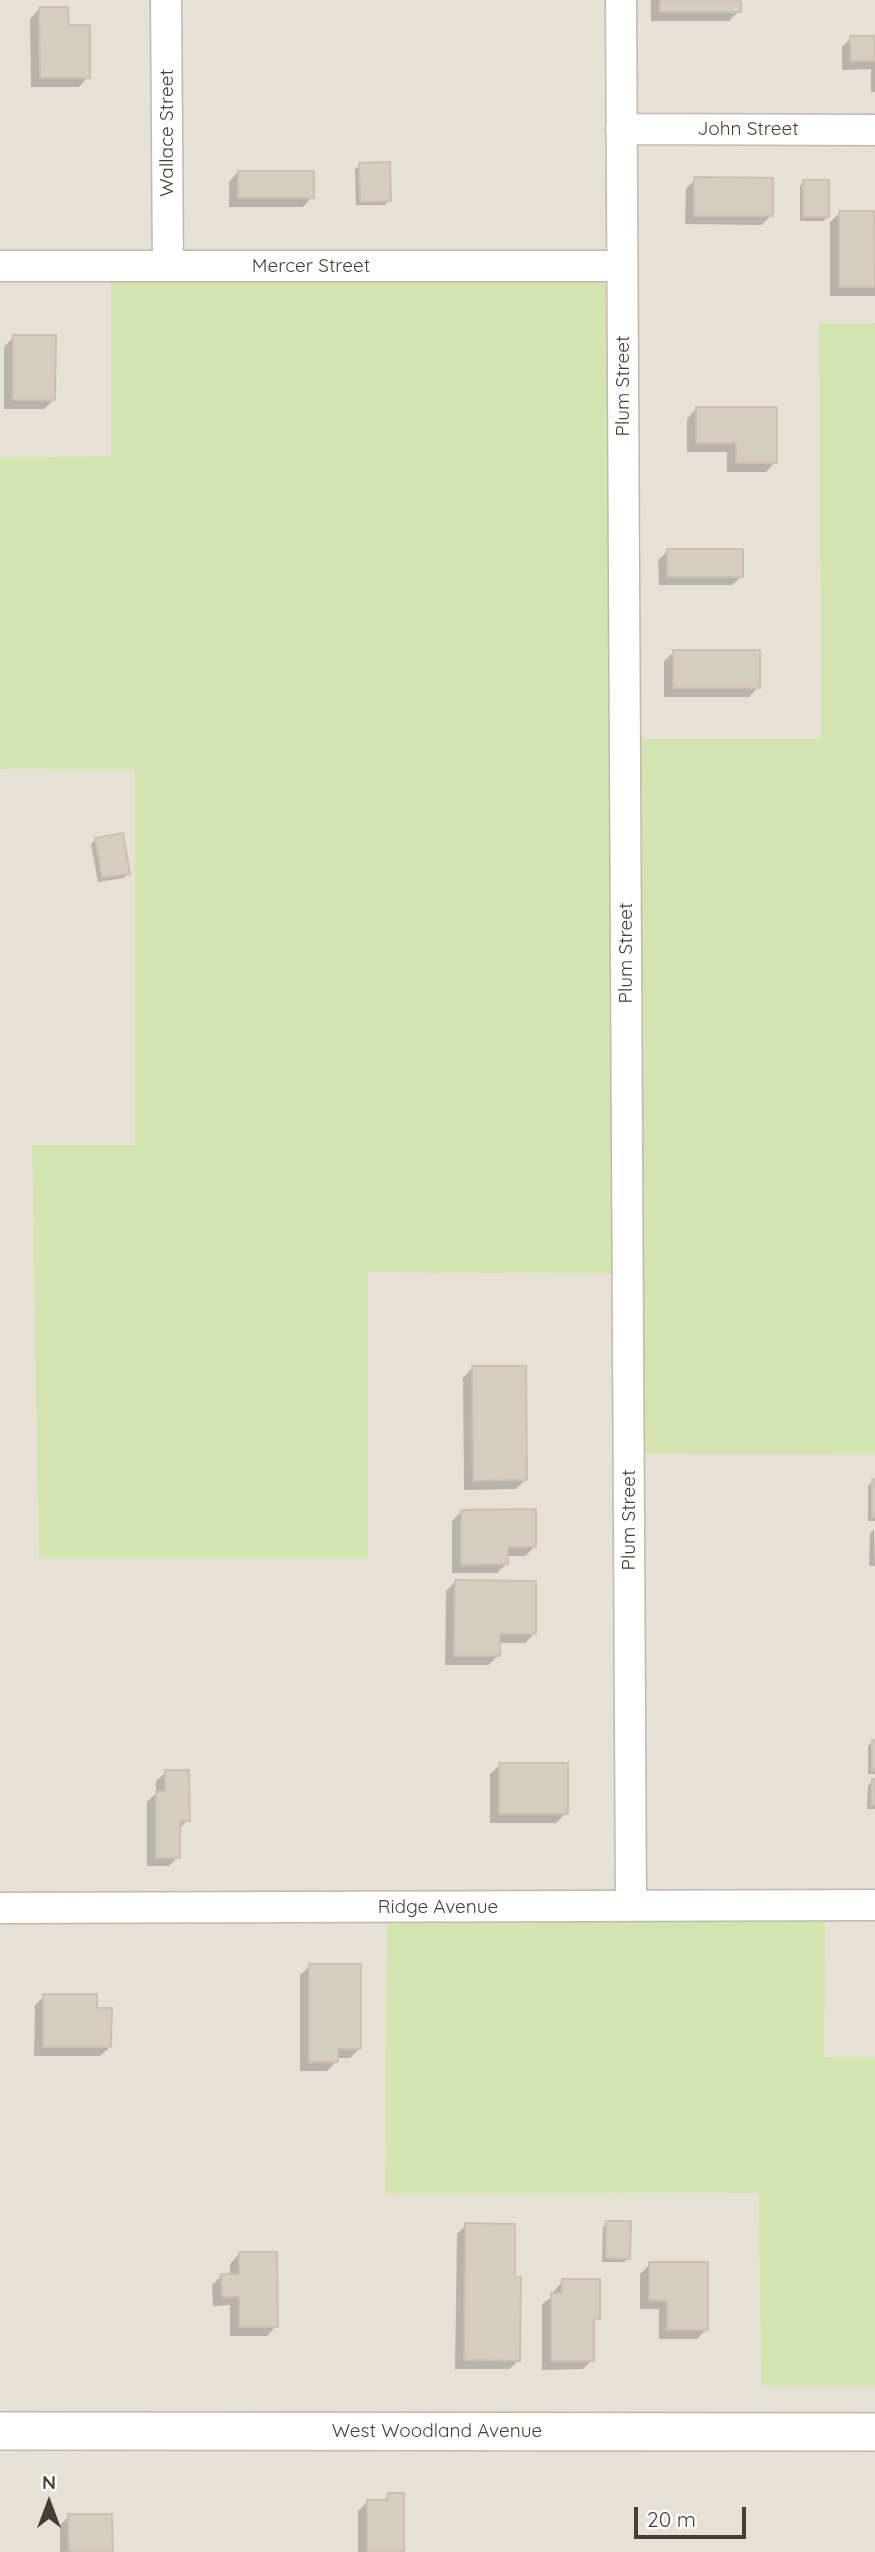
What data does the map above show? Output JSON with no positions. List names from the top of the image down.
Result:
{
  "streets": {
    "street": [
      "John Street",
      "Wallace Street",
      "Mercer Street",
      "Plum Street",
      "Ridge Avenue",
      "West Woodland Avenue"
    ]
  },
  "crossings": [
    ["John Street", "Plum Street"],
    ["Wallace Street", "Mercer Street"],
    ["Mercer Street", "Plum Street"],
    ["Plum Street", "Ridge Avenue"]
  ],
  "scale_bar": "20 m",
  "north": "top"
}
